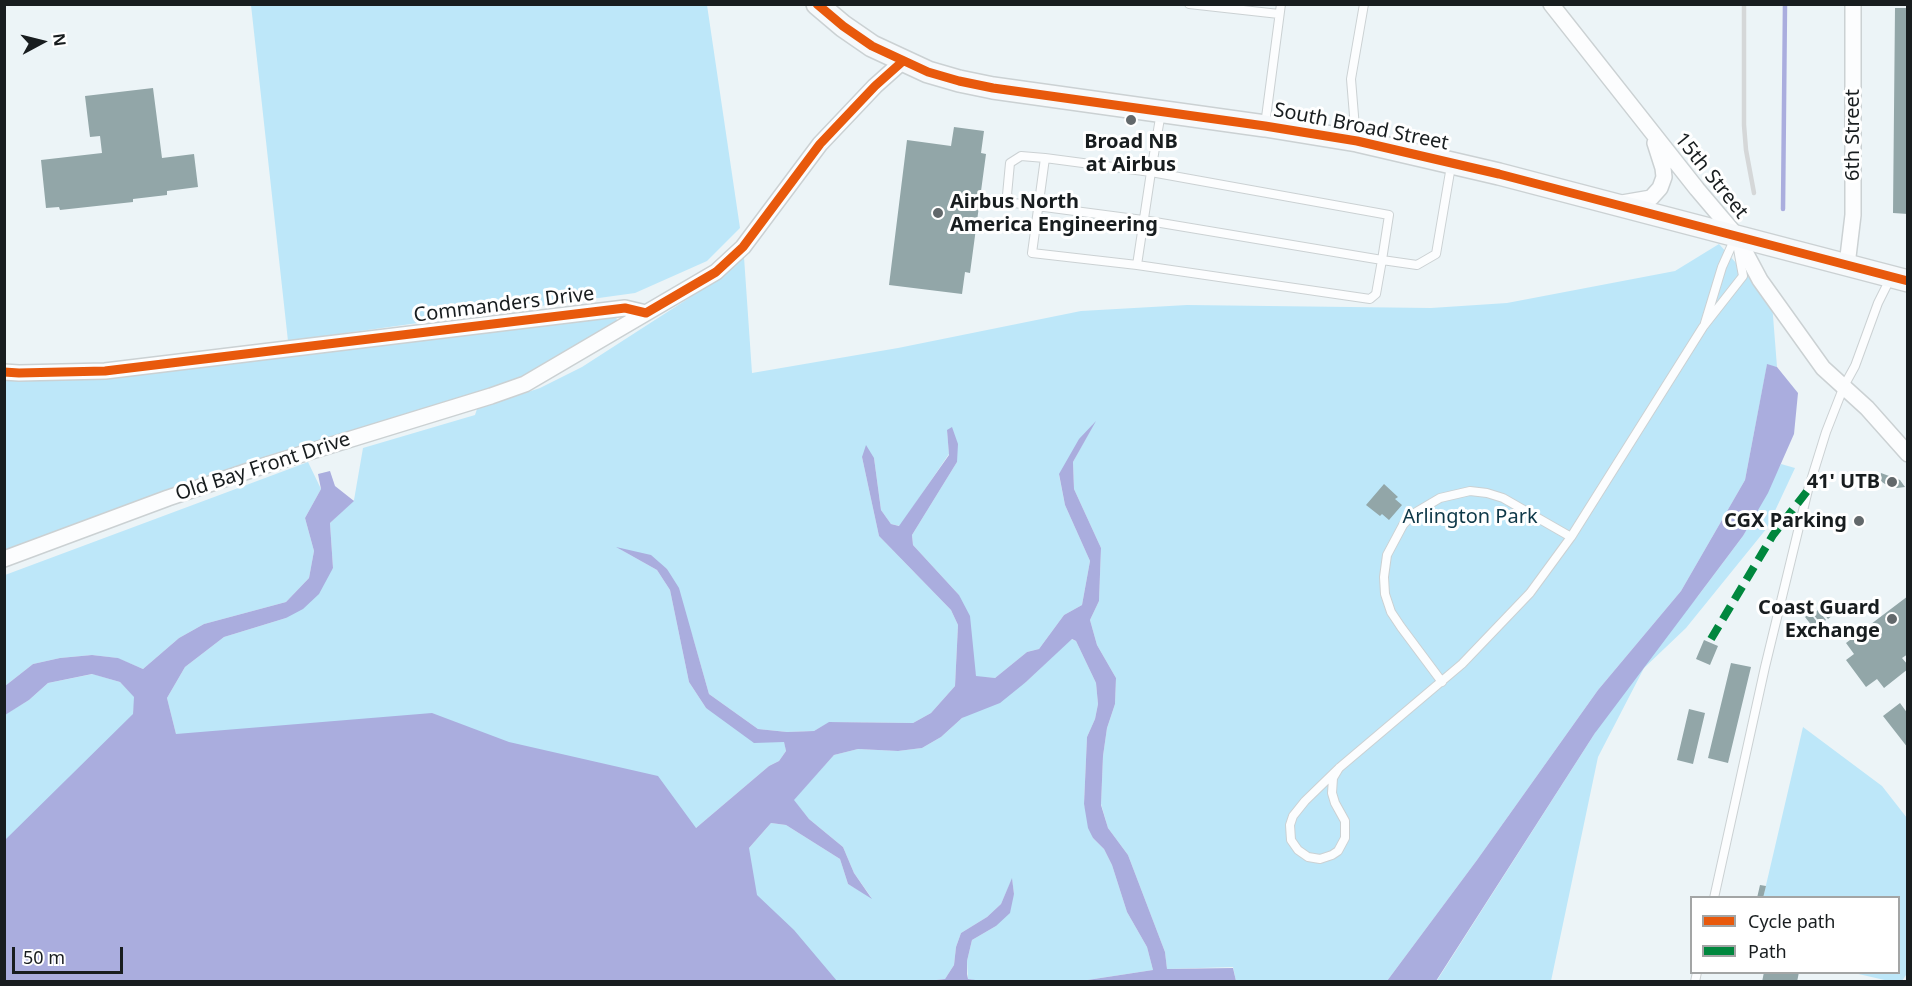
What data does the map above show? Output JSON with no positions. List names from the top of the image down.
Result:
{
  "streets": {
    "street": [
      "South Broad Street",
      "6th Street",
      "15th Street",
      "Commanders Drive",
      "Old Bay Front Drive"
    ]
  },
  "crossings": [
    ["South Broad Street", "6th Street"],
    ["South Broad Street", "15th Street"],
    ["Commanders Drive", "Old Bay Front Drive"]
  ],
  "parks": ["Arlington Park"],
  "places": [
    "Broad NB at Airbus",
    "Airbus North America Engineering",
    "41' UTB",
    "CGX Parking",
    "Coast Guard Exchange"
  ],
  "legend": ["Cycle path", "Path"],
  "scale_bar": "50 m",
  "north": "right"
}
